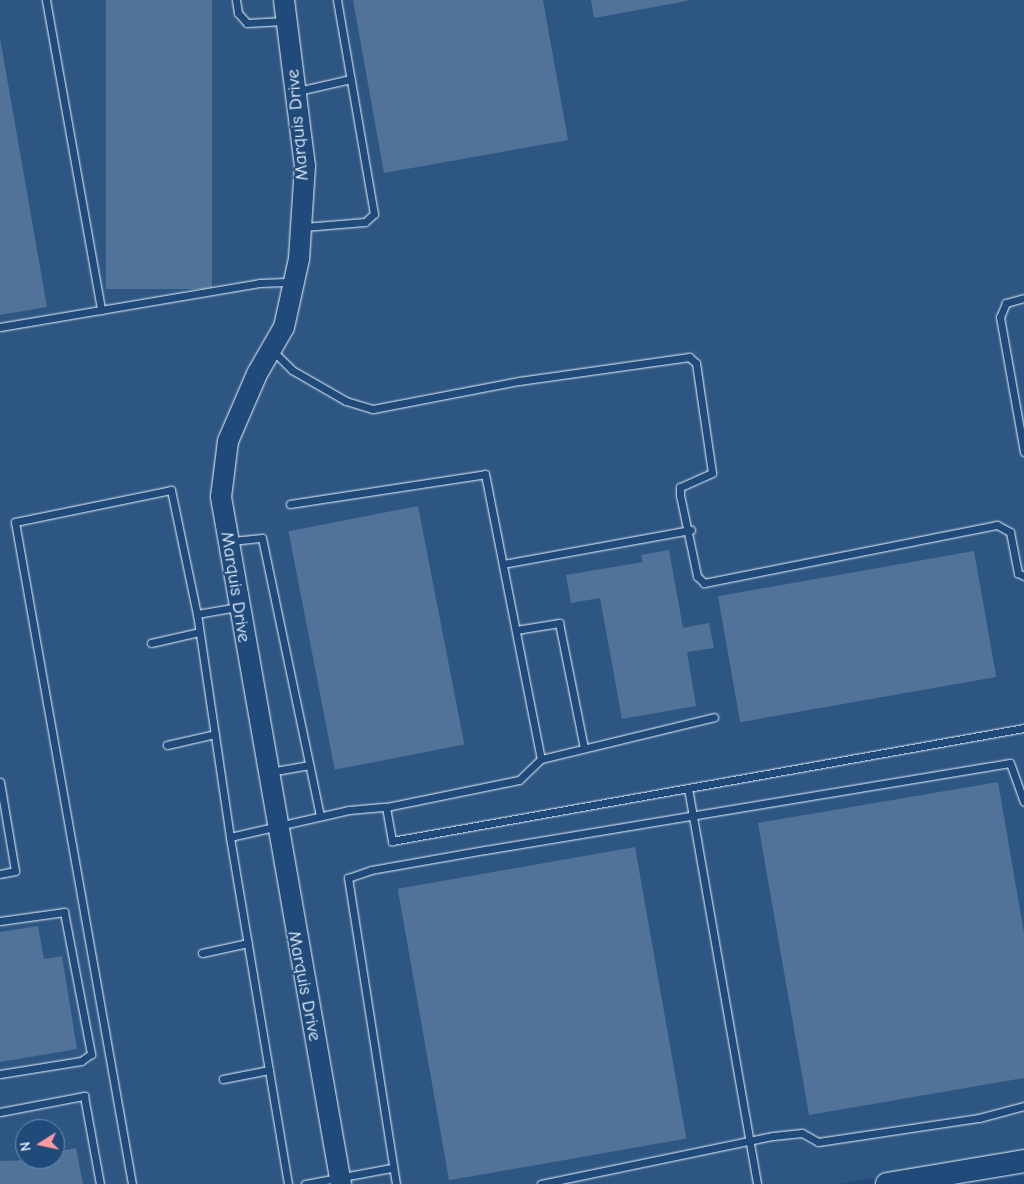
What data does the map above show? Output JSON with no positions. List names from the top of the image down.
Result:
{
  "streets": {
    "street": ["Marquis Drive"]
  },
  "north": "left"
}
